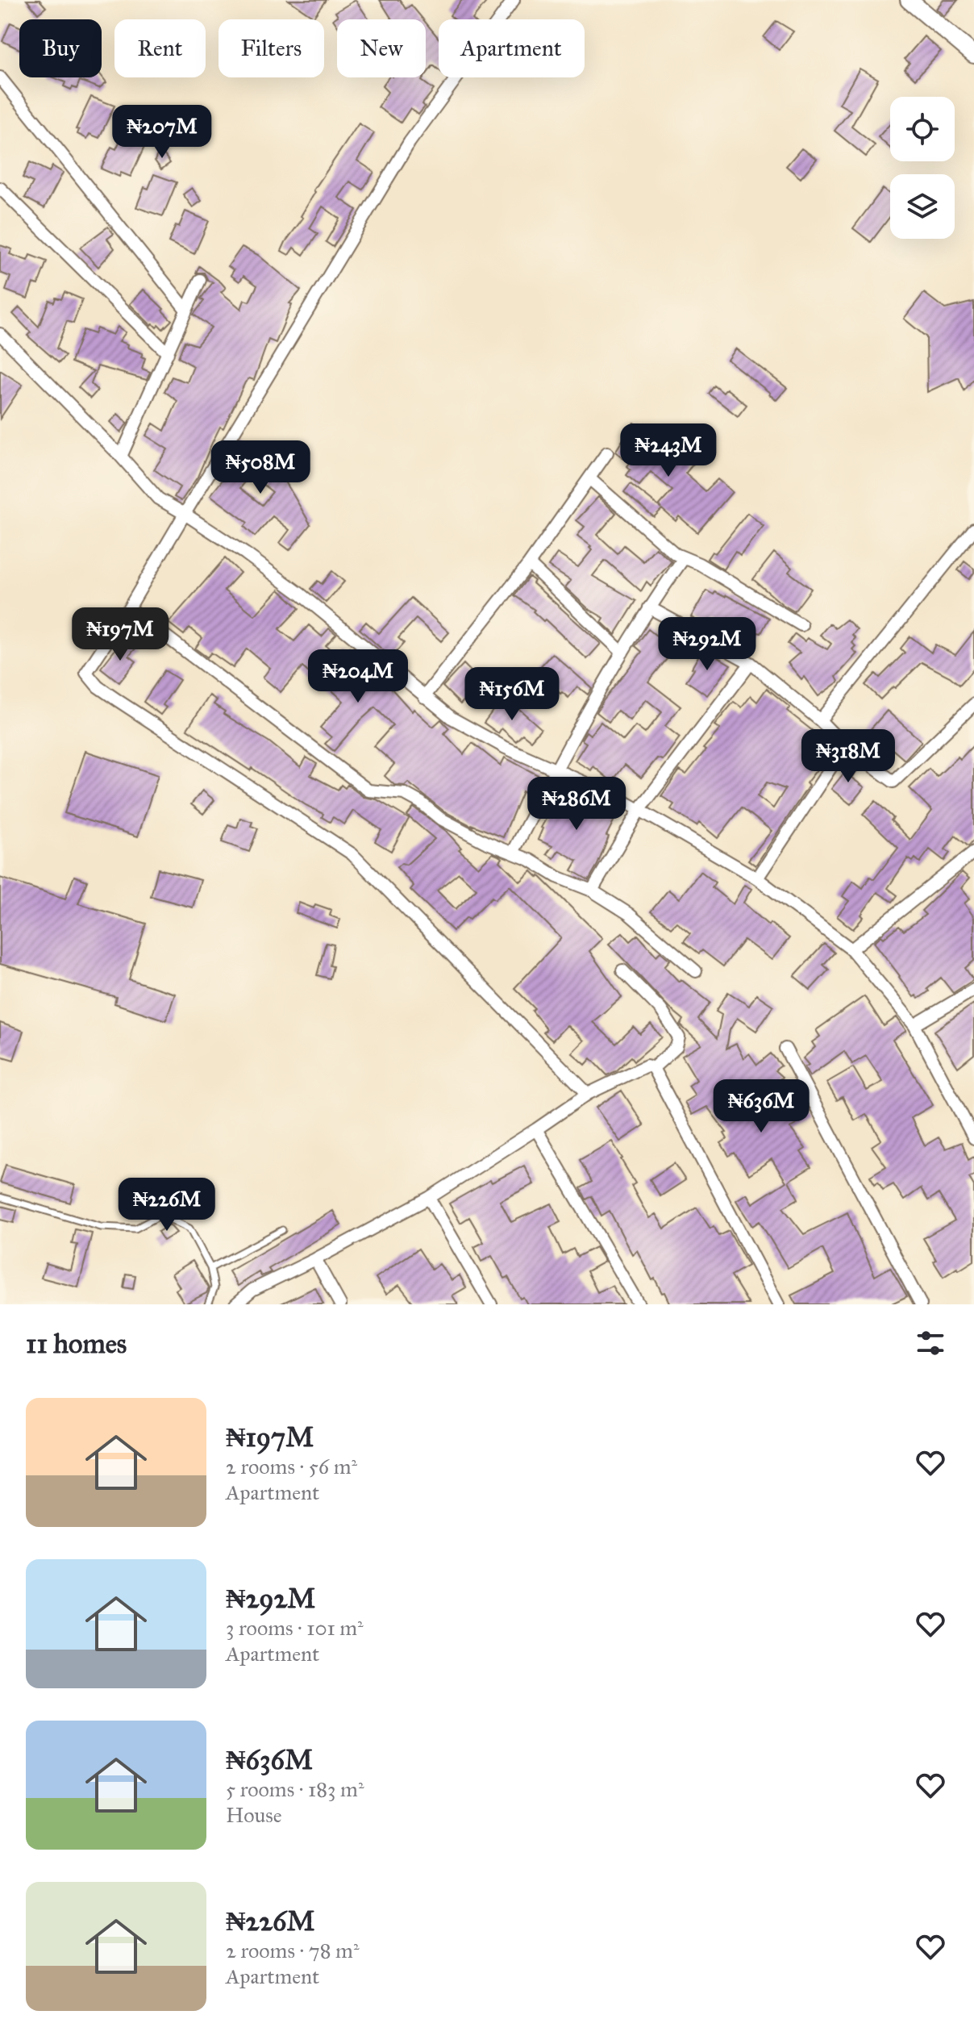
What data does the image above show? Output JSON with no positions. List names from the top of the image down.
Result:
{
  "page": {
    "chip": [
      "Buy",
      "Rent",
      "Filters",
      "New",
      "Apartment"
    ],
    "price": [
      "₦207M",
      "₦243M",
      "₦508M",
      "₦197M",
      "₦292M",
      "₦204M",
      "₦156M",
      "₦318M",
      "₦286M",
      "₦636M",
      "₦226M"
    ],
    "heading": "11 homes",
    "list": [
      {
        "name": "₦197M",
        "note": "2 rooms · 56 m² · Apartment"
      },
      {
        "name": "₦292M",
        "note": "3 rooms · 101 m² · Apartment"
      },
      {
        "name": "₦636M",
        "note": "5 rooms · 183 m² · House"
      },
      {
        "name": "₦226M",
        "note": "2 rooms · 78 m² · Apartment"
      }
    ]
  }
}
